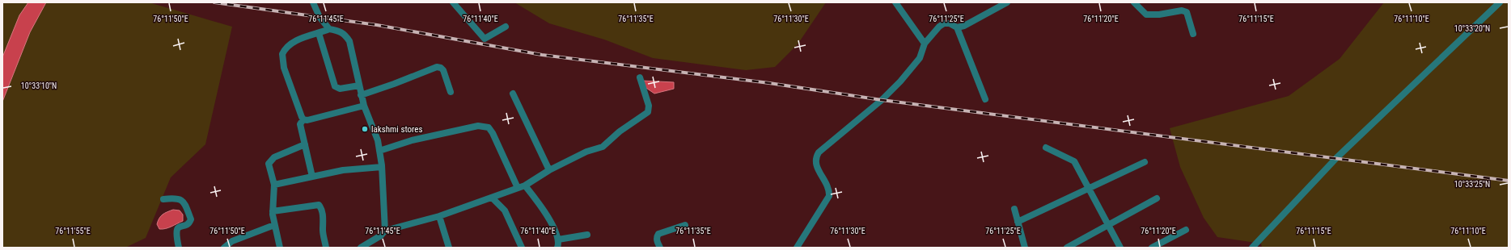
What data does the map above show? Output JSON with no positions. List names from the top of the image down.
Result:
{
  "places": ["lakshmi stores"],
  "coordinates": [
    "76°11'50\"E",
    "76°11'45\"E",
    "76°11'40\"E",
    "76°11'35\"E",
    "76°11'30\"E",
    "76°11'25\"E",
    "76°11'20\"E",
    "76°11'15\"E",
    "76°11'10\"E",
    "10°33'20\"N",
    "10°33'10\"N",
    "10°33'25\"N",
    "76°11'55\"E"
  ]
}
